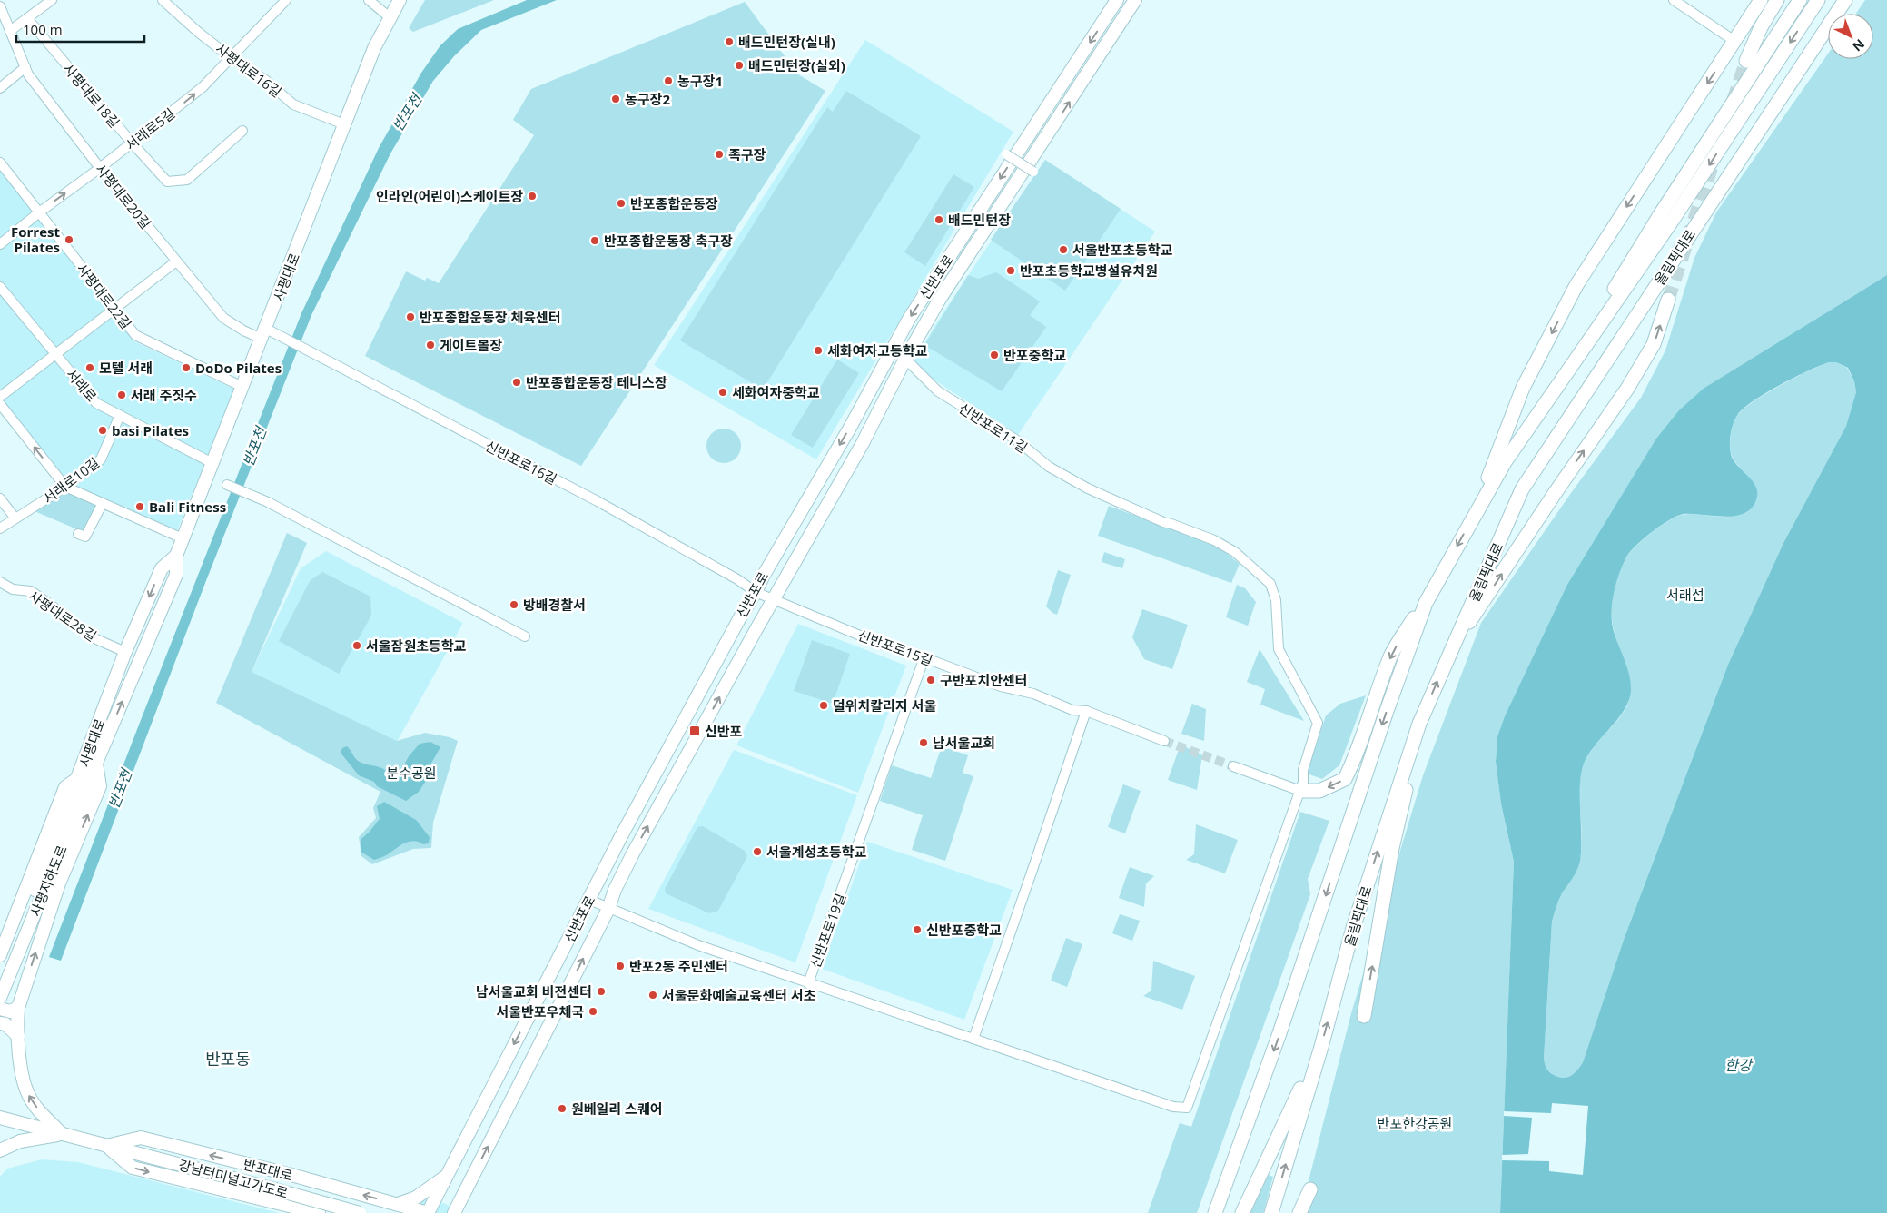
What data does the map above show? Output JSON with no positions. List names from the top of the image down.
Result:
{
  "streets": {
    "highway": ["올림픽대로"],
    "main road": [
      "사평대로",
      "신반포로",
      "사평지하도로",
      "반포대로",
      "강남터미널고가도로"
    ],
    "street": [
      "사평대로16길",
      "사평대로18길",
      "서래로5길",
      "사평대로20길",
      "사평대로22길",
      "서래로",
      "신반포로11길",
      "신반포로16길",
      "서래로10길",
      "사평대로28길",
      "신반포로15길",
      "신반포로19길"
    ]
  },
  "crossings": [
    ["사평대로16길", "서래로5길"],
    ["사평대로16길", "사평대로"],
    ["사평대로18길", "서래로5길"],
    ["서래로5길", "사평대로20길"],
    ["서래로5길", "사평대로22길"],
    ["사평대로20길", "사평대로"],
    ["사평대로20길", "신반포로16길"],
    ["사평대로", "사평대로22길"],
    ["사평대로", "서래로"],
    ["사평대로", "신반포로16길"],
    ["사평대로", "사평대로28길"],
    ["사평대로", "사평지하도로"],
    ["신반포로", "신반포로11길"],
    ["신반포로", "신반포로16길"],
    ["신반포로", "신반포로15길"],
    ["신반포로", "신반포로19길"],
    ["신반포로", "반포대로"],
    ["서래로", "서래로10길"],
    ["신반포로16길", "신반포로15길"],
    ["신반포로15길", "신반포로19길"],
    ["반포대로", "강남터미널고가도로"]
  ],
  "one_way": ["서래로5길"],
  "districts": ["반포동"],
  "water": ["반포천", "한강"],
  "parks": ["서래섬", "분수공원", "반포한강공원"],
  "places": {
    "other": [
      "배드민턴장(실내)",
      "배드민턴장(실외)",
      "농구장1",
      "농구장2",
      "족구장",
      "인라인(어린이)스케이트장",
      "반포종합운동장",
      "배드민턴장",
      "Forrest Pilates",
      "반포종합운동장 축구장",
      "서울반포초등학교",
      "반포초등학교병설유치원",
      "반포종합운동장 체육센터",
      "게이트볼장",
      "세화여자고등학교",
      "반포중학교",
      "모텔 서래",
      "DoDo Pilates",
      "반포종합운동장 테니스장",
      "세화여자중학교",
      "서래 주짓수",
      "basi Pilates",
      "Bali Fitness",
      "방배경찰서",
      "서울잠원초등학교",
      "구반포치안센터",
      "덜위치칼리지 서울",
      "남서울교회",
      "서울계성초등학교",
      "신반포중학교",
      "반포2동 주민센터",
      "남서울교회 비전센터",
      "서울문화예술교육센터 서초",
      "서울반포우체국",
      "원베일리 스퀘어"
    ],
    "transit": ["신반포"]
  },
  "scale_bar": "100 m",
  "north": "bottom right"
}
